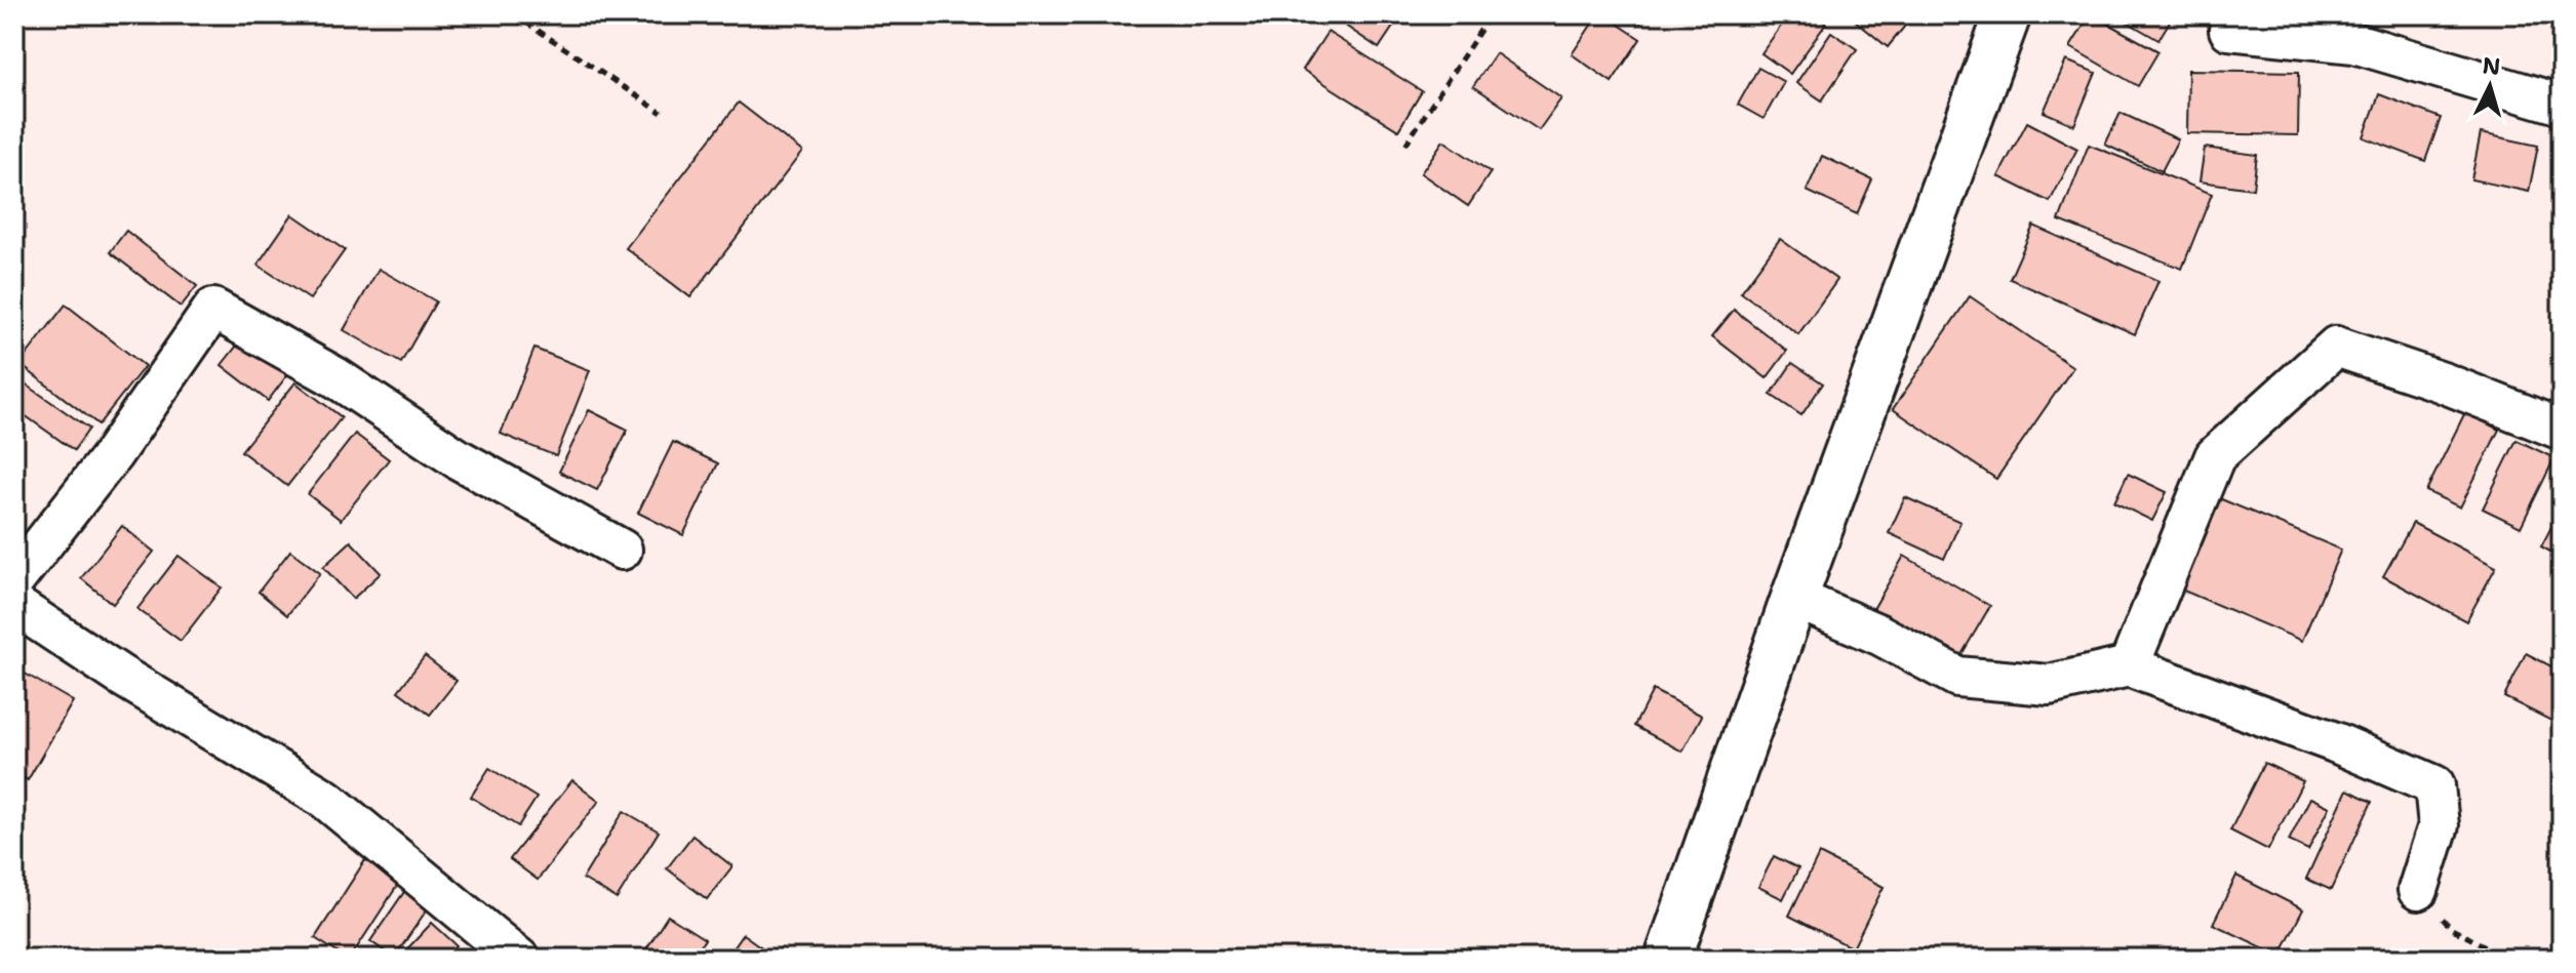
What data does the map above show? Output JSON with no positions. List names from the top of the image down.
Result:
{
  "north": "top"
}
